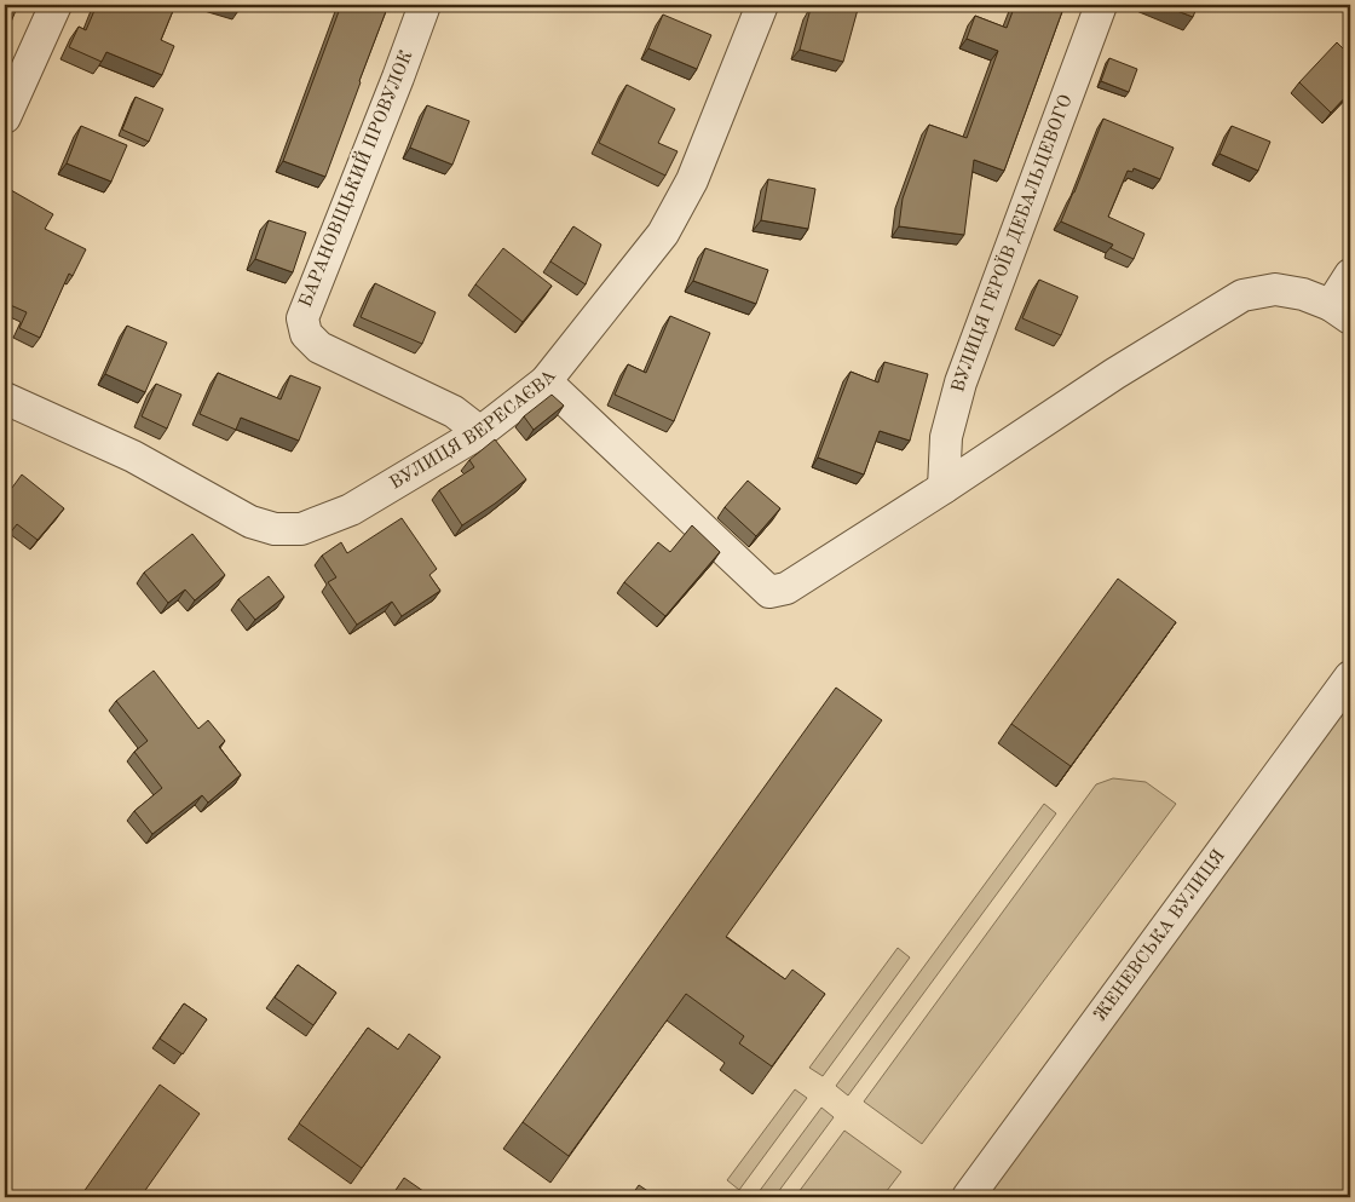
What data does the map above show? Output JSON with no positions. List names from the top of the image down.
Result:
{
  "streets": {
    "street": [
      "БАРАНОВІЦЬКИЙ ПРОВУЛОК",
      "ВУЛИЦЯ ГЕРОЇВ ДЕБАЛЬЦЕВОГО",
      "ВУЛИЦЯ ВЕРЕСАЄВА",
      "ЖЕНЕВСЬКА ВУЛИЦЯ"
    ]
  },
  "crossings": [
    ["БАРАНОВІЦЬКИЙ ПРОВУЛОК", "ВУЛИЦЯ ВЕРЕСАЄВА"]
  ]
}
